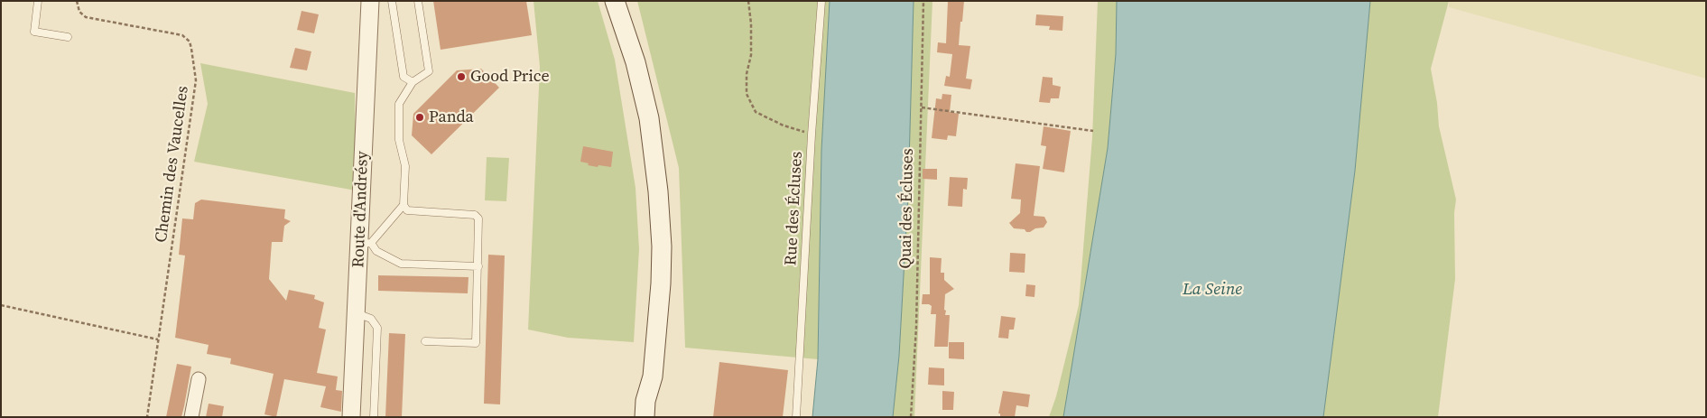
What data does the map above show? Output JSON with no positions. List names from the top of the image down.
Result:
{
  "streets": {
    "street": ["Route d'Andrésy"],
    "lane": ["Rue des Écluses"],
    "path": ["Chemin des Vaucelles", "Quai des Écluses"]
  },
  "water": ["La Seine"],
  "places": ["Good Price", "Panda"]
}
